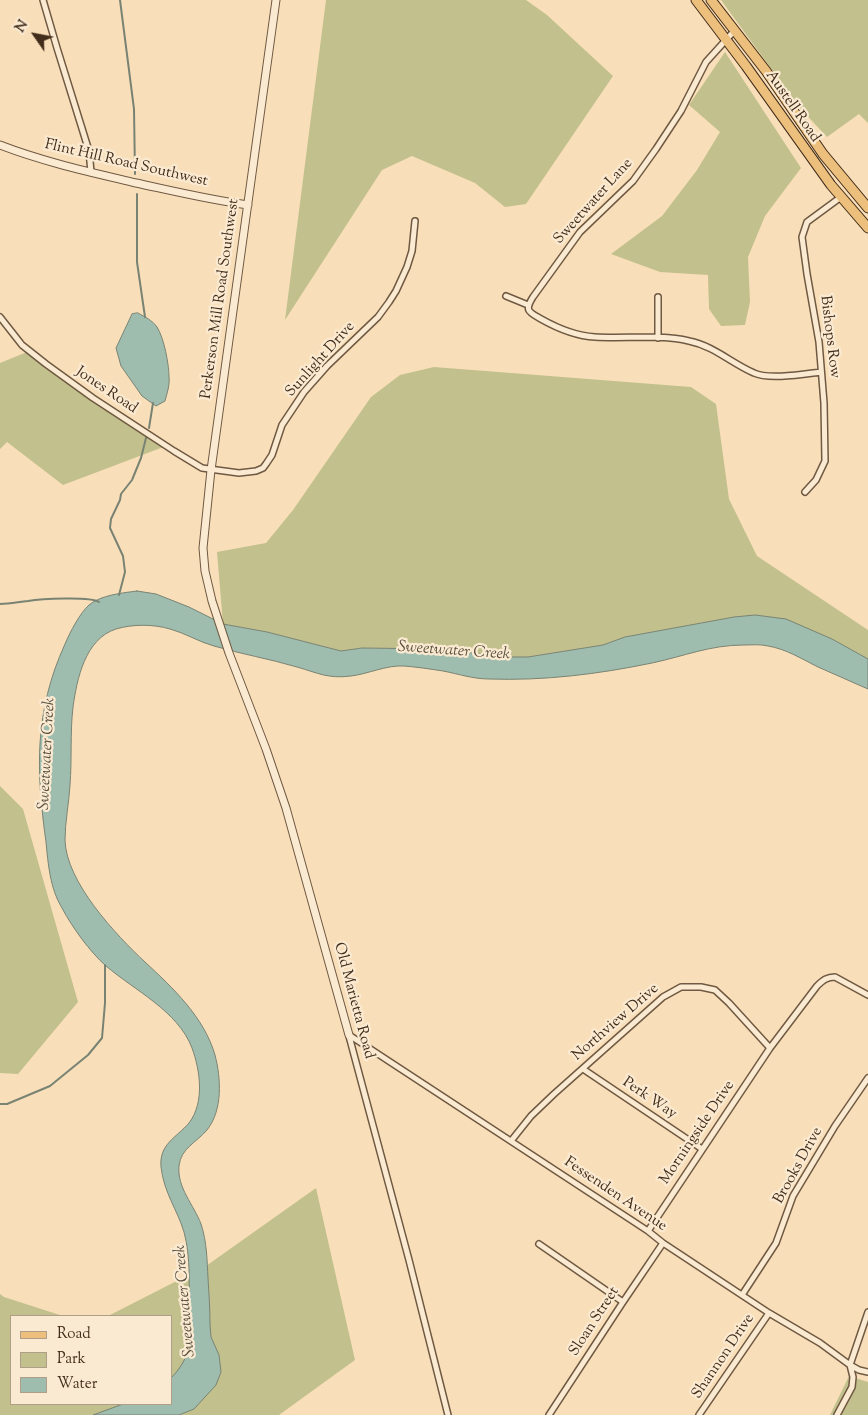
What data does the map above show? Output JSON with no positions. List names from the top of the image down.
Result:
{
  "streets": {
    "main road": ["Austell Road"],
    "street": [
      "Flint Hill Road Southwest",
      "Sweetwater Lane",
      "Perkerson Mill Road Southwest",
      "Bishops Row",
      "Sunlight Drive",
      "Jones Road",
      "Old Marietta Road",
      "Northview Drive",
      "Perk Way",
      "Morningside Drive",
      "Brooks Drive",
      "Fessenden Avenue",
      "Sloan Street",
      "Shannon Drive"
    ]
  },
  "crossings": [
    ["Austell Road", "Sweetwater Lane"],
    ["Austell Road", "Bishops Row"],
    ["Flint Hill Road Southwest", "Perkerson Mill Road Southwest"],
    ["Perkerson Mill Road Southwest", "Sunlight Drive"],
    ["Perkerson Mill Road Southwest", "Jones Road"],
    ["Perkerson Mill Road Southwest", "Old Marietta Road"],
    ["Sunlight Drive", "Jones Road"],
    ["Old Marietta Road", "Fessenden Avenue"],
    ["Northview Drive", "Perk Way"],
    ["Northview Drive", "Morningside Drive"],
    ["Northview Drive", "Fessenden Avenue"],
    ["Perk Way", "Morningside Drive"],
    ["Morningside Drive", "Fessenden Avenue"],
    ["Brooks Drive", "Fessenden Avenue"],
    ["Fessenden Avenue", "Sloan Street"],
    ["Fessenden Avenue", "Shannon Drive"]
  ],
  "water": ["Sweetwater Creek"],
  "legend": ["Road", "Park", "Water"],
  "north": "top left"
}
